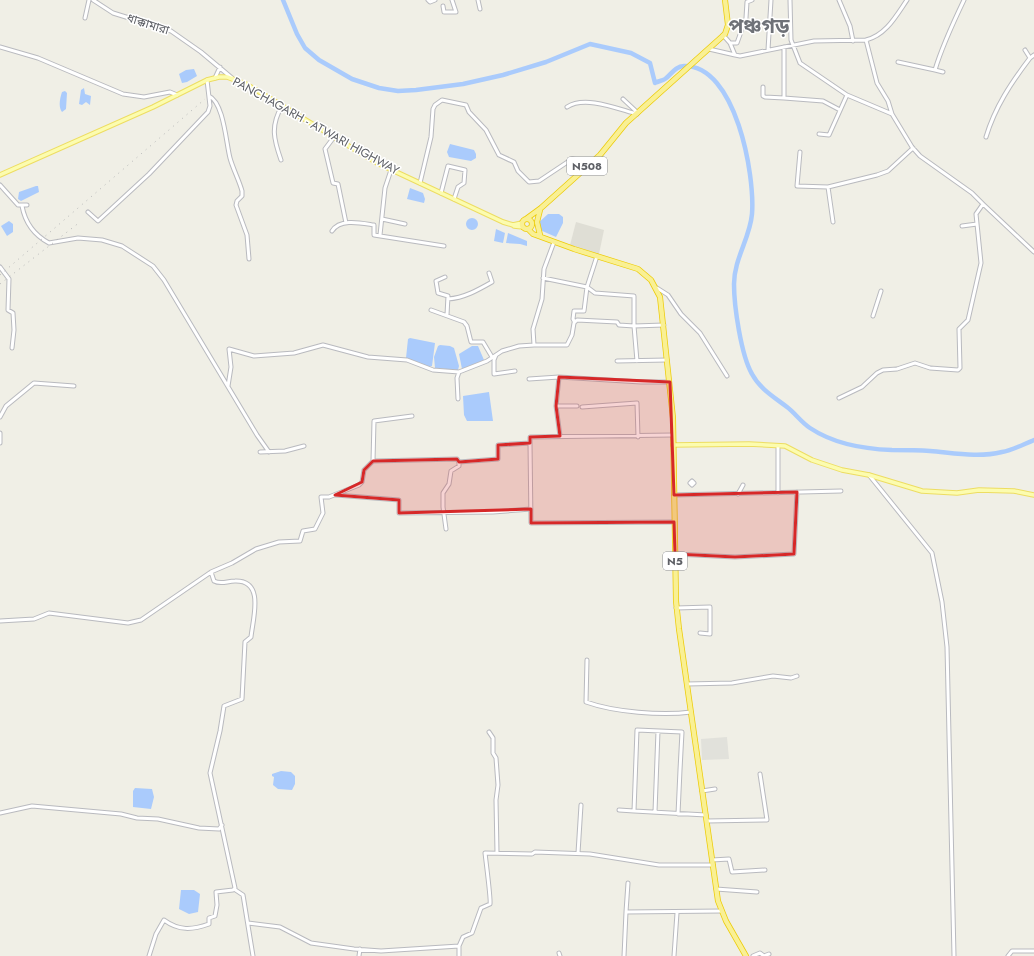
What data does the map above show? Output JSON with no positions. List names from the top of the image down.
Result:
{
  "streets": {
    "highway": ["N508", "N5"],
    "main road": ["PANCHAGARH - ATWARI HIGHWAY"],
    "street": ["ধাক্কামারা"]
  },
  "crossings": [
    ["ধাক্কামারা", "PANCHAGARH - ATWARI HIGHWAY"]
  ],
  "districts": ["পঞ্চগড়"]
}
